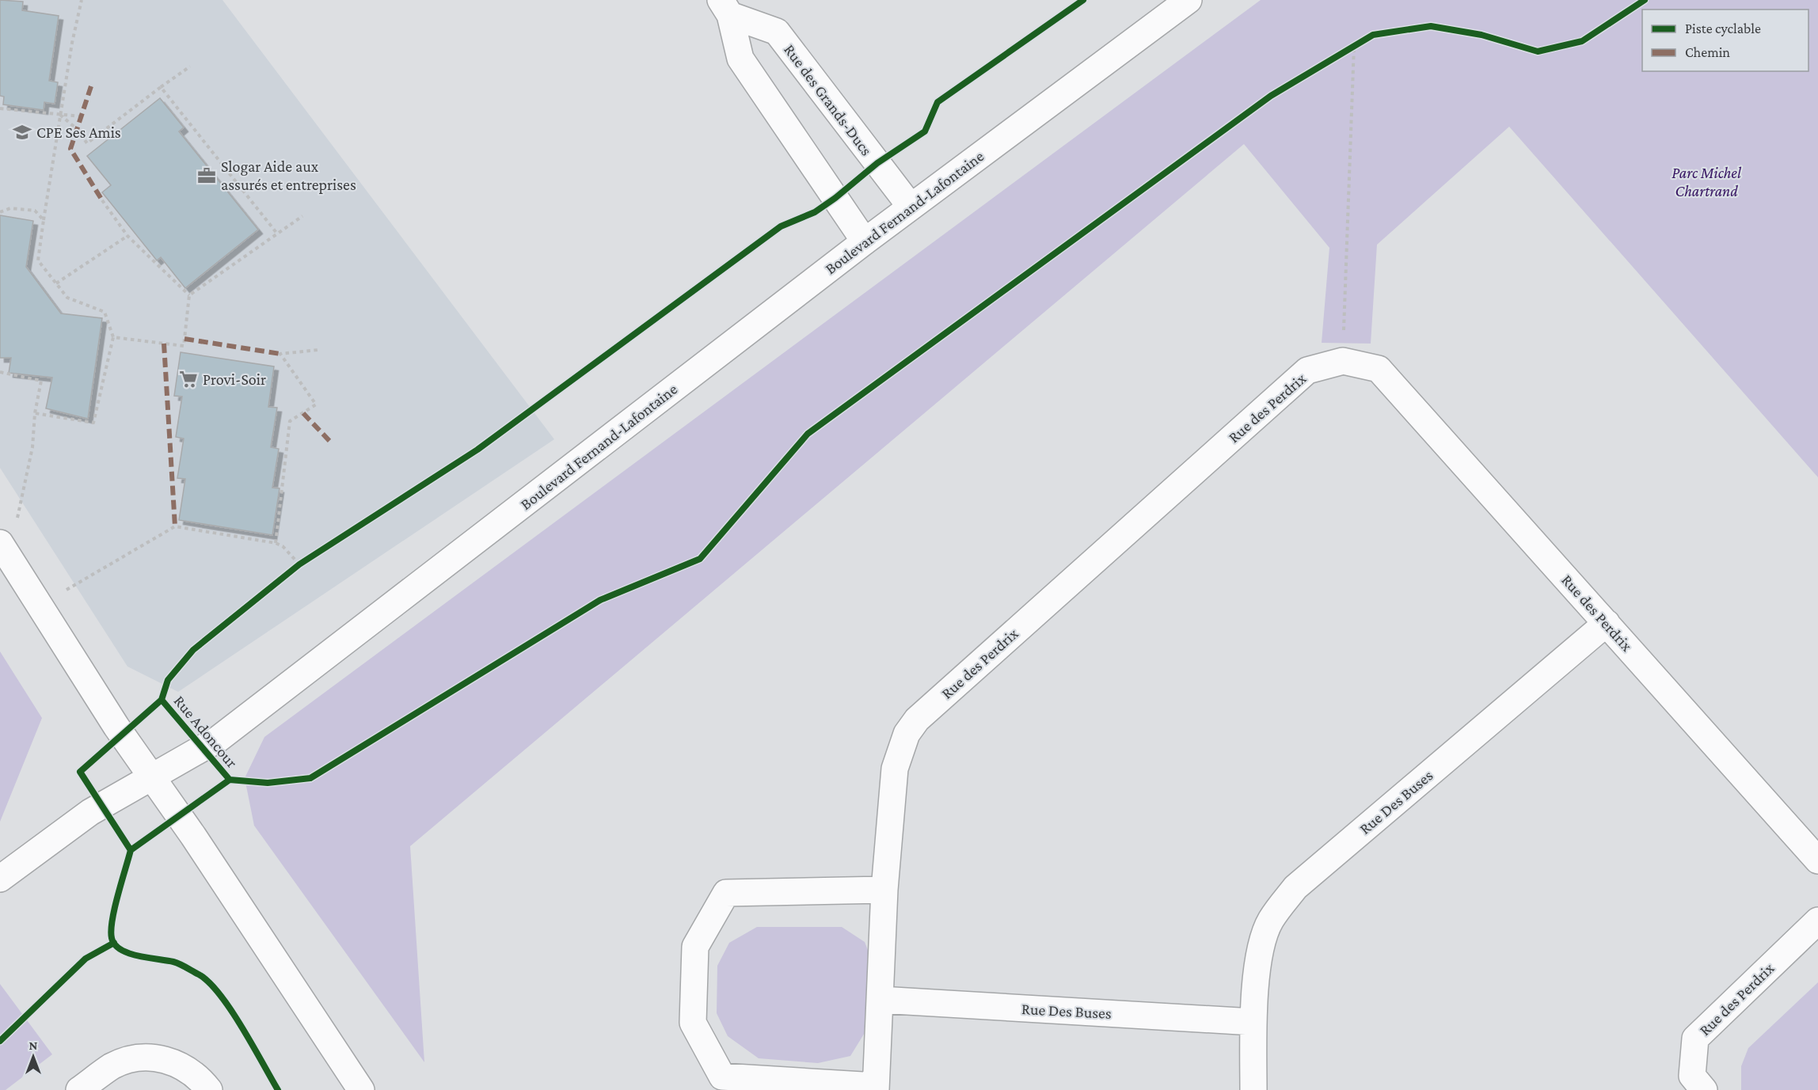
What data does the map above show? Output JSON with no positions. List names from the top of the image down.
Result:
{
  "streets": {
    "street": [
      "Rue des Grands-Ducs",
      "Boulevard Fernand-Lafontaine",
      "Rue des Perdrix",
      "Rue Des Buses"
    ],
    "cycle path": ["Rue Adoncour"]
  },
  "crossings": [
    ["Rue des Grands-Ducs", "Boulevard Fernand-Lafontaine"],
    ["Rue des Perdrix", "Rue Des Buses"]
  ],
  "parks": ["Parc Michel Chartrand"],
  "places": {
    "school or university": ["CPE Ses Amis"],
    "office": ["Slogar Aide aux assurés et entreprises"],
    "supermarket": ["Provi-Soir"]
  },
  "legend": ["Piste cyclable", "Chemin"],
  "north": "top"
}
